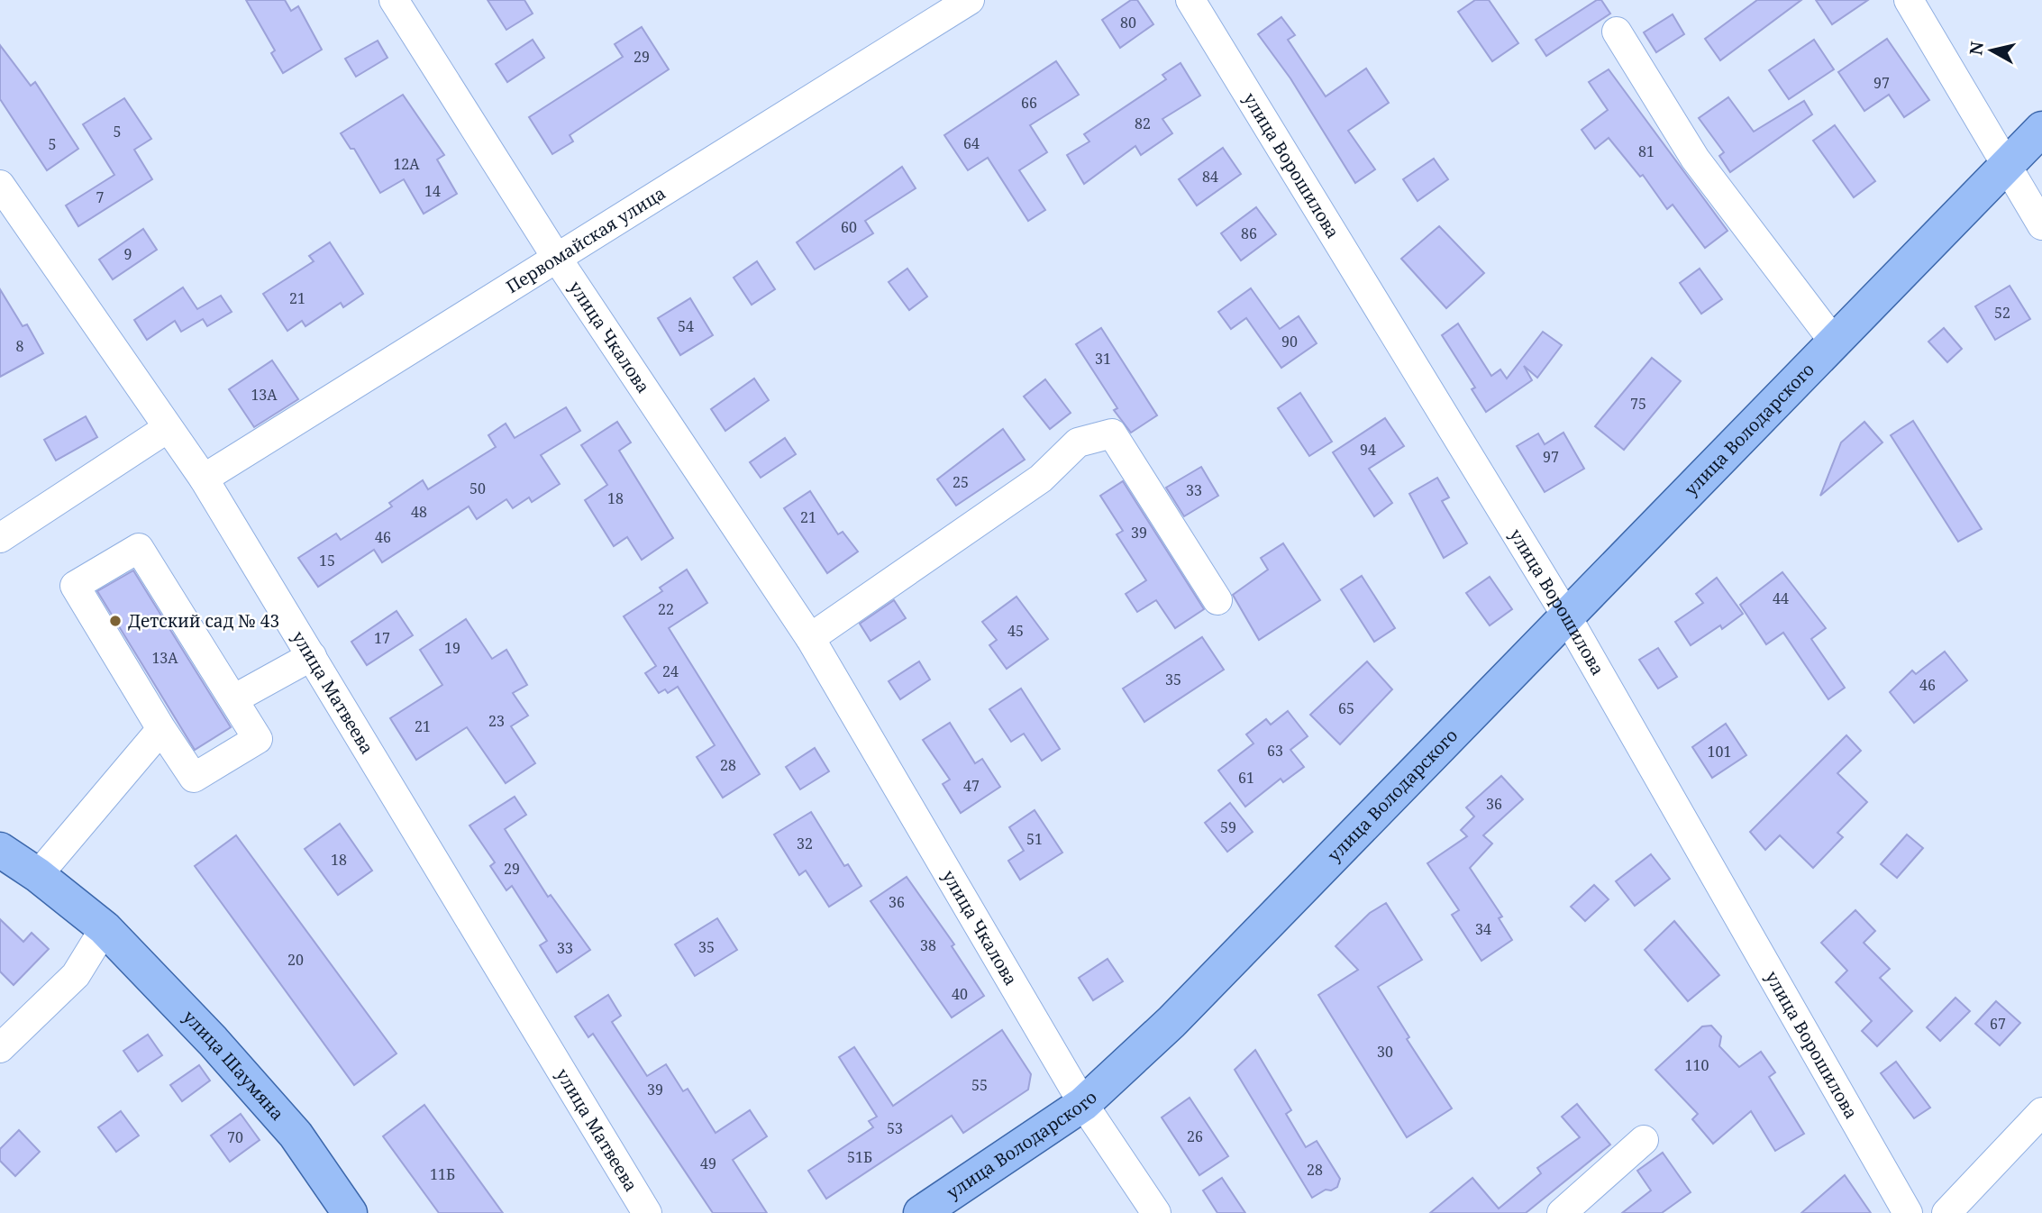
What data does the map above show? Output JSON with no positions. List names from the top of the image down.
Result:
{
  "streets": {
    "main road": ["улица Володарского", "улица Шаумяна"],
    "street": [
      "улица Ворошилова",
      "Первомайская улица",
      "улица Чкалова",
      "улица Матвеева"
    ]
  },
  "crossings": [
    ["улица Ворошилова", "улица Володарского"],
    ["Первомайская улица", "улица Чкалова"],
    ["Первомайская улица", "улица Матвеева"],
    ["улица Чкалова", "улица Володарского"]
  ],
  "places": ["Детский сад № 43"],
  "house_numbers": [
    "80",
    "29",
    "97",
    "66",
    "82",
    "5",
    "64",
    "5",
    "81",
    "12А",
    "84",
    "14",
    "7",
    "60",
    "86",
    "9",
    "21",
    "52",
    "54",
    "90",
    "8",
    "31",
    "13А",
    "75",
    "94",
    "97",
    "25",
    "50",
    "33",
    "18",
    "48",
    "21",
    "39",
    "46",
    "15",
    "44",
    "22",
    "45",
    "17",
    "19",
    "13А",
    "24",
    "35",
    "46",
    "65",
    "23",
    "21",
    "63",
    "101",
    "28",
    "61",
    "47",
    "36",
    "59",
    "51",
    "32",
    "18",
    "29",
    "36",
    "34",
    "38",
    "35",
    "33",
    "20",
    "40",
    "67",
    "30",
    "110",
    "55",
    "39",
    "53",
    "26",
    "70",
    "51Б",
    "49",
    "28",
    "11Б"
  ],
  "north": "left"
}
